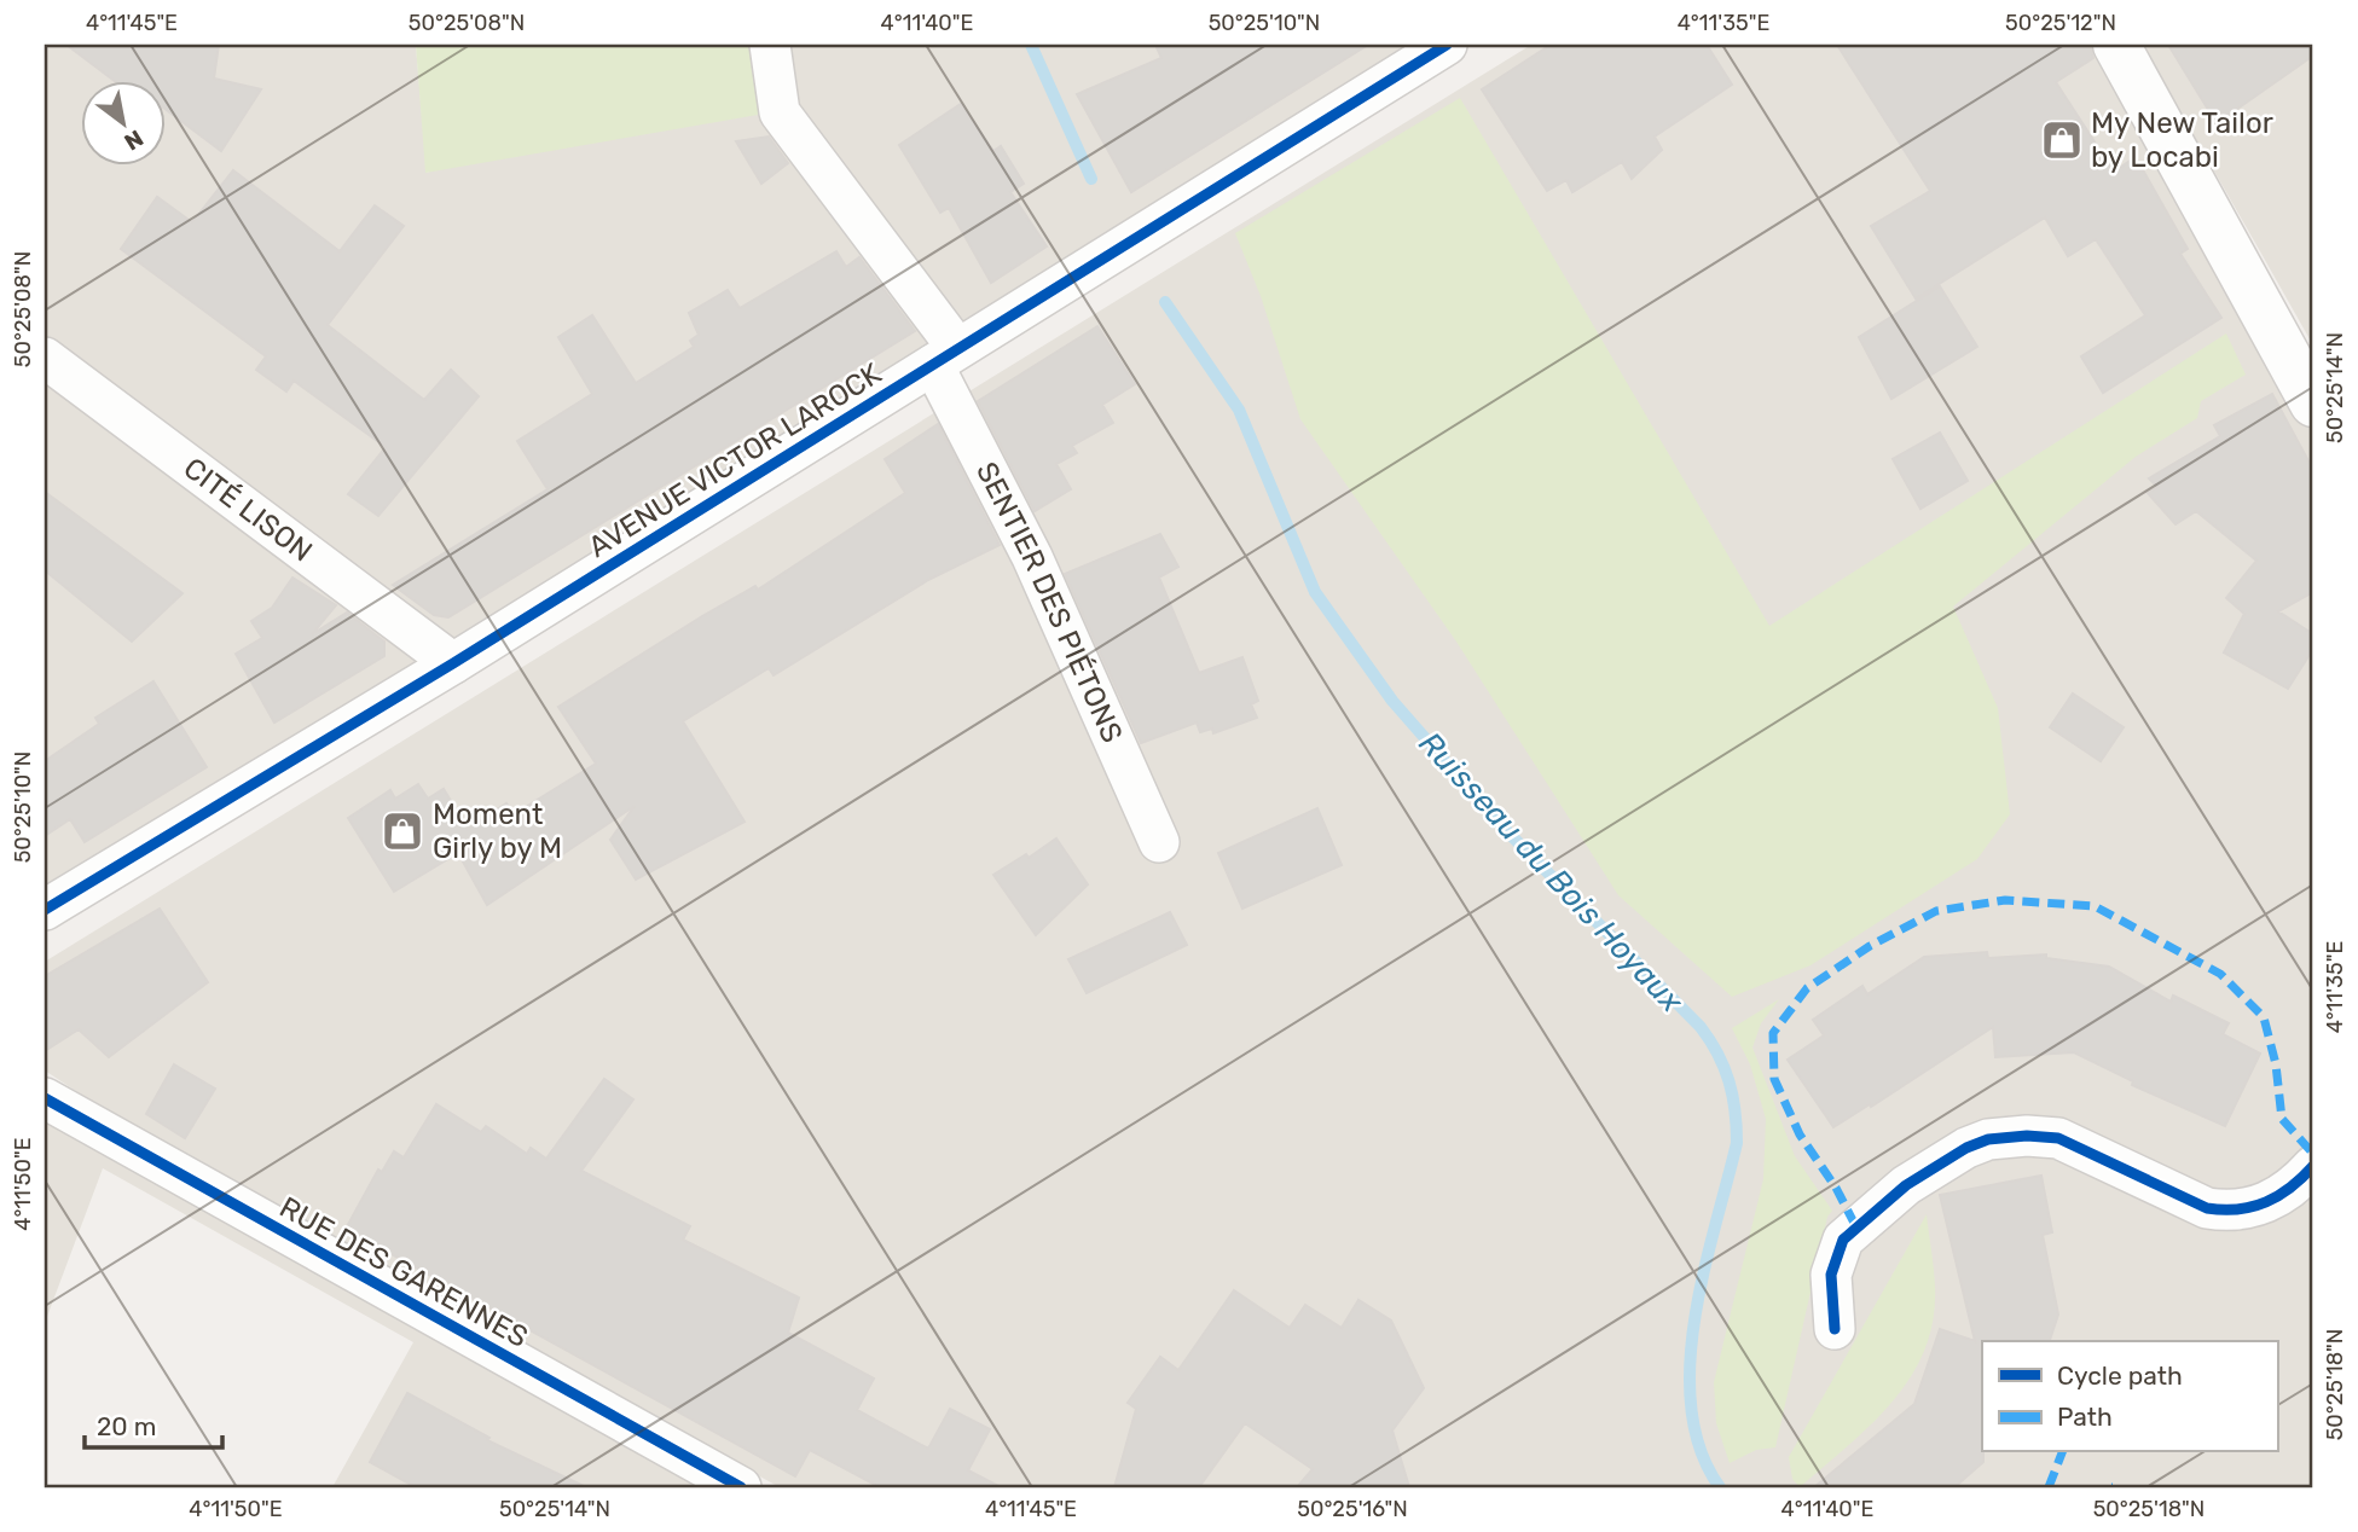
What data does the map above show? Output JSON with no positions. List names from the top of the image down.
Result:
{
  "streets": {
    "street": [
      "AVENUE VICTOR LAROCK",
      "CITÉ LISON",
      "SENTIER DES PIÉTONS",
      "RUE DES GARENNES"
    ]
  },
  "crossings": [
    ["AVENUE VICTOR LAROCK", "CITÉ LISON"],
    ["AVENUE VICTOR LAROCK", "SENTIER DES PIÉTONS"]
  ],
  "water": ["Ruisseau du Bois Hoyaux"],
  "places": {
    "shop": ["My New Tailor by Locabi", "Moment Girly by M"]
  },
  "legend": ["Cycle path", "Path"],
  "scale_bar": "20 m",
  "north": "bottom right",
  "coordinates": [
    "4°11'45\"E",
    "50°25'08\"N",
    "4°11'40\"E",
    "50°25'10\"N",
    "4°11'35\"E",
    "50°25'12\"N",
    "50°25'14\"N",
    "4°11'50\"E",
    "50°25'18\"N",
    "50°25'16\"N"
  ]
}
